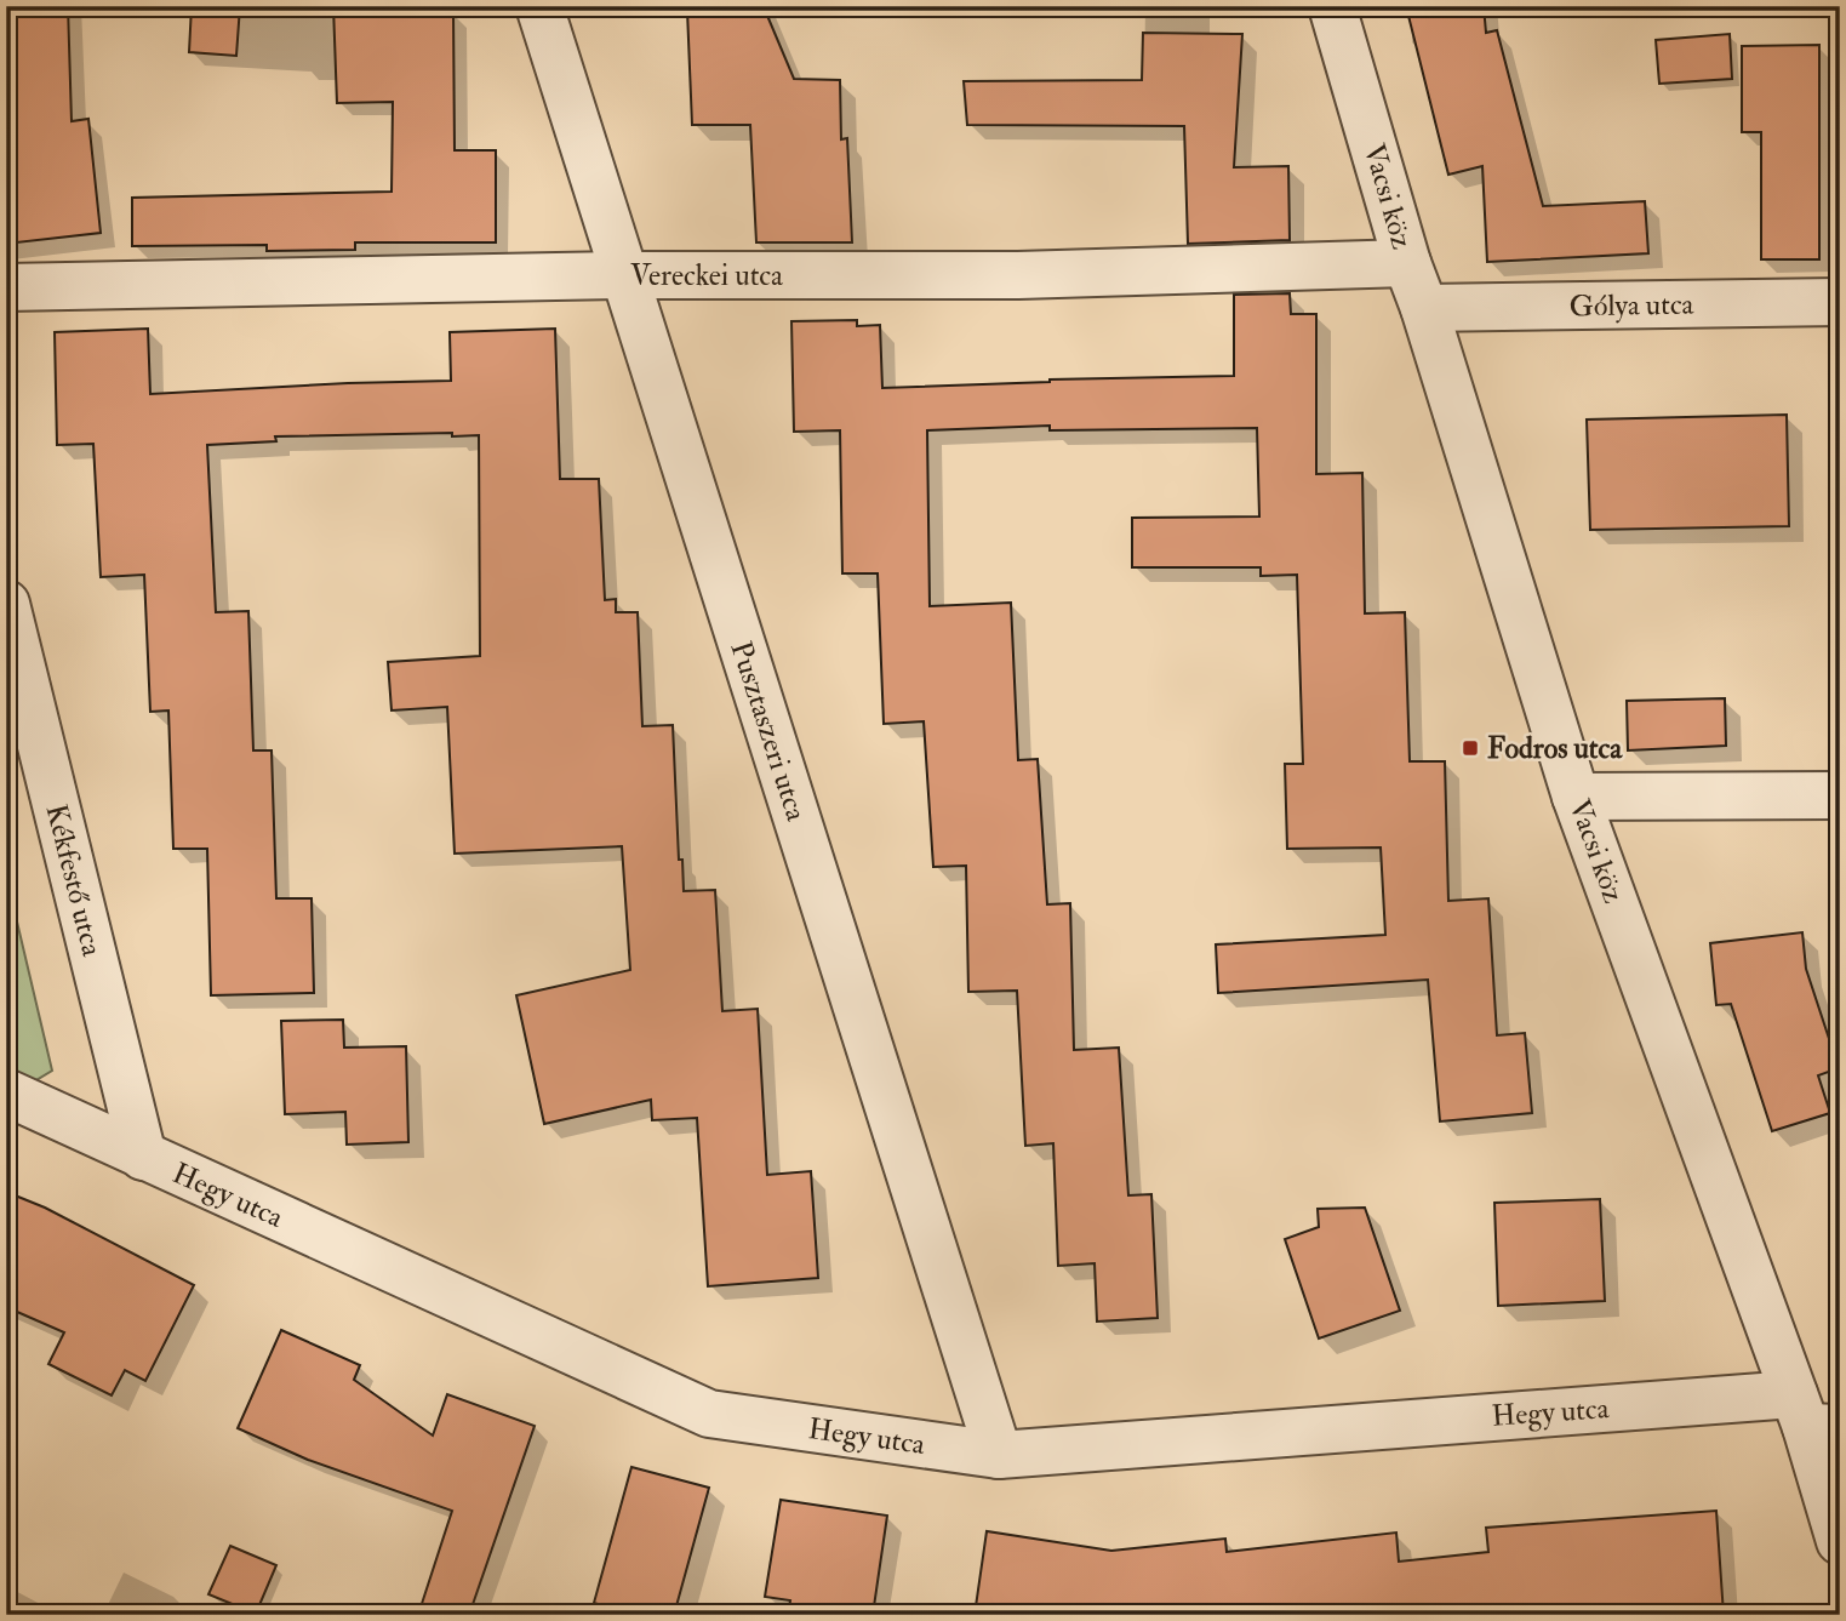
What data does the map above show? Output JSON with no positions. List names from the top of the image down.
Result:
{
  "streets": {
    "street": [
      "Vacsi köz",
      "Vereckei utca",
      "Gólya utca",
      "Pusztaszeri utca",
      "Kékfestő utca",
      "Hegy utca"
    ]
  },
  "crossings": [
    ["Vacsi köz", "Vereckei utca"],
    ["Vacsi köz", "Gólya utca"],
    ["Vacsi köz", "Hegy utca"],
    ["Vereckei utca", "Pusztaszeri utca"],
    ["Pusztaszeri utca", "Hegy utca"],
    ["Kékfestő utca", "Hegy utca"]
  ],
  "places": {
    "transit": ["Fodros utca"]
  }
}
